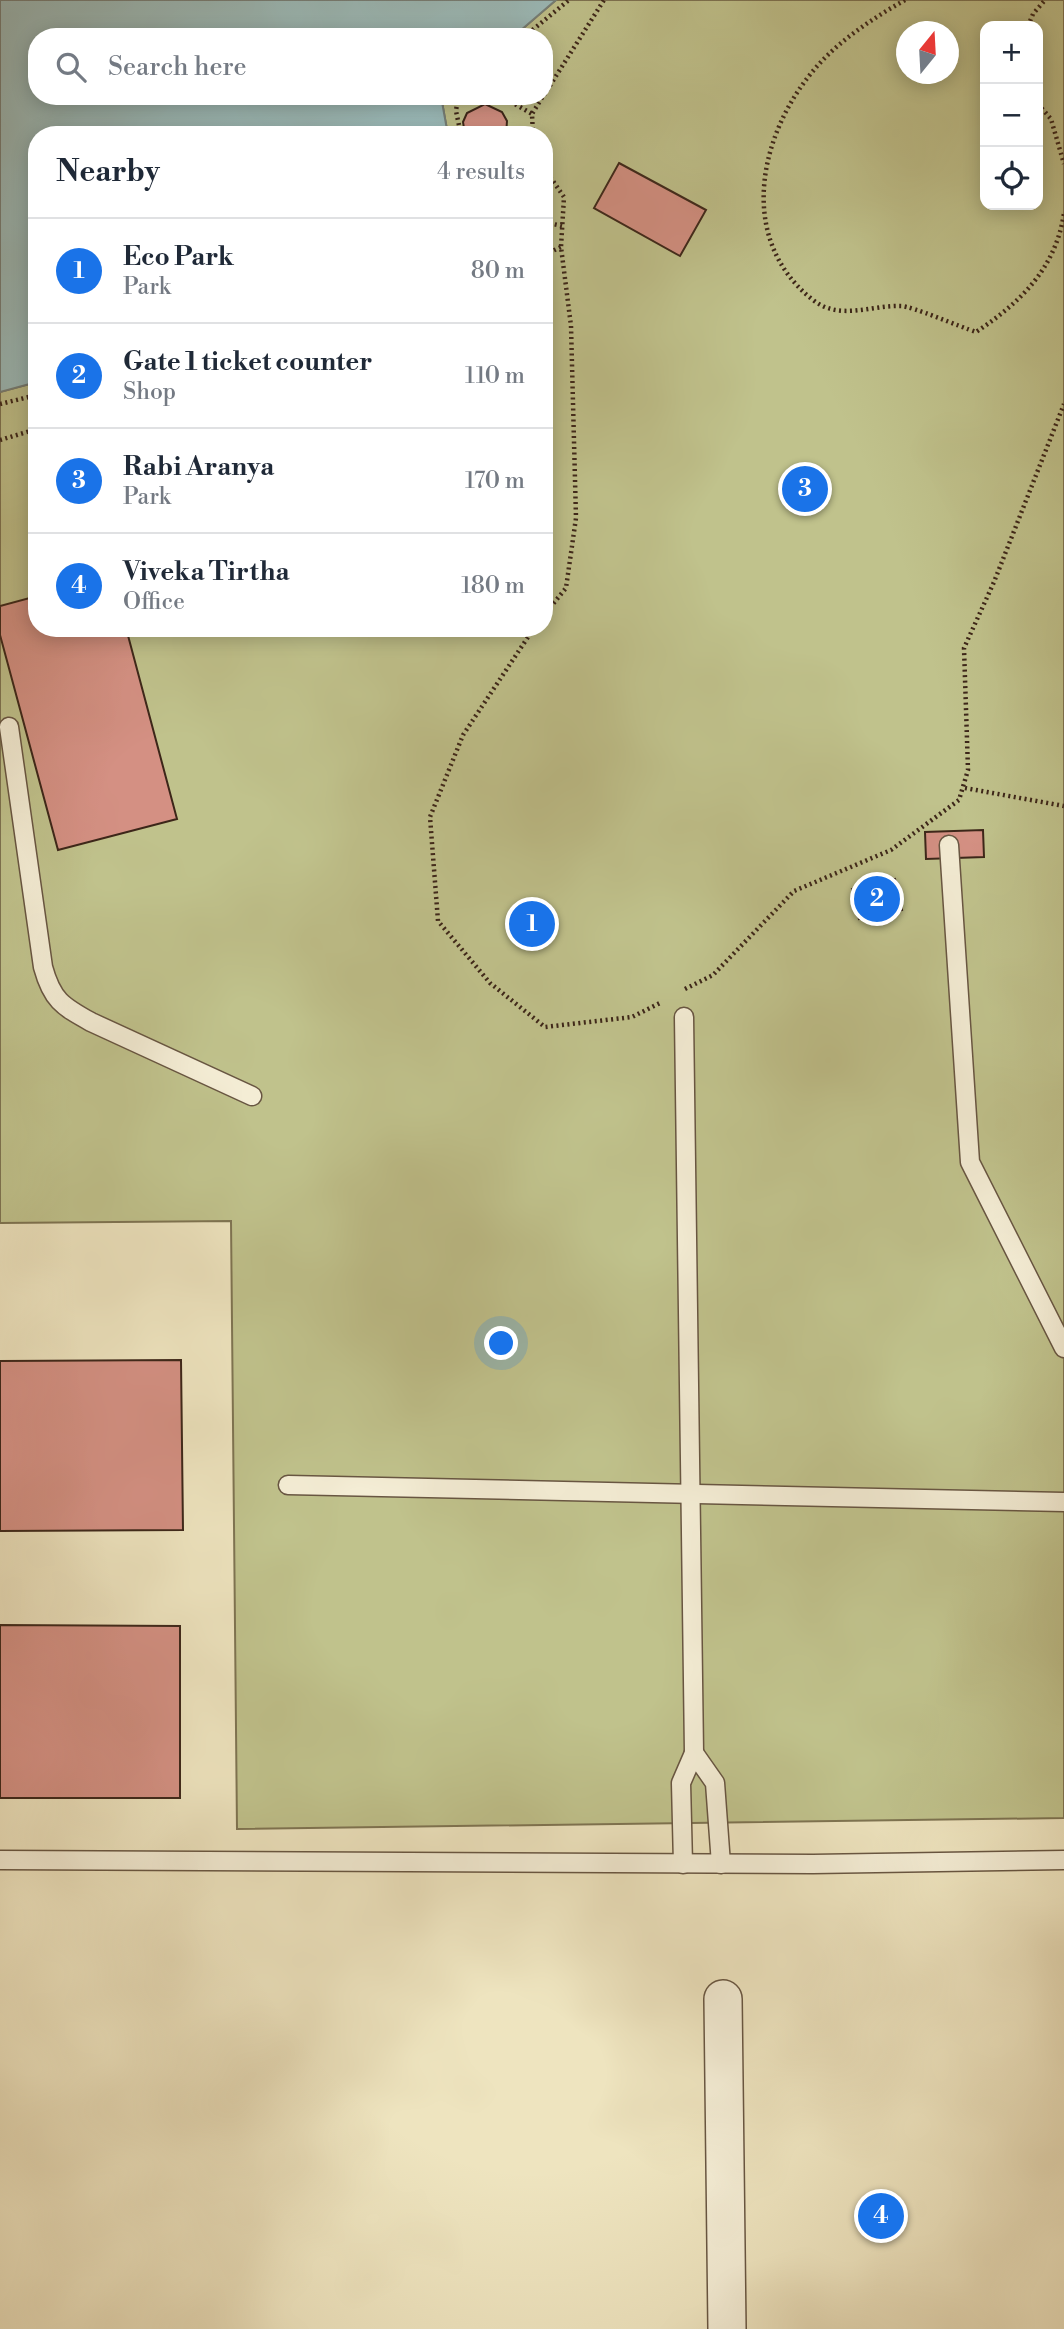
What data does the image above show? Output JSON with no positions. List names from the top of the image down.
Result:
{
  "north": "top",
  "page": {
    "map_buttons": ["+", "−"],
    "search": "Search here",
    "heading": ["Nearby", "4 results"],
    "list": [
      {
        "mark": "1",
        "name": "Eco Park",
        "note": "Park",
        "value": "80 m"
      },
      {
        "mark": "2",
        "name": "Gate 1 ticket counter",
        "note": "Shop",
        "value": "110 m"
      },
      {
        "mark": "3",
        "name": "Rabi Aranya",
        "note": "Park",
        "value": "170 m"
      },
      {
        "mark": "4",
        "name": "Viveka Tirtha",
        "note": "Office",
        "value": "180 m"
      }
    ],
    "pins": [
      "3",
      "2",
      "1",
      "4"
    ]
  }
}
